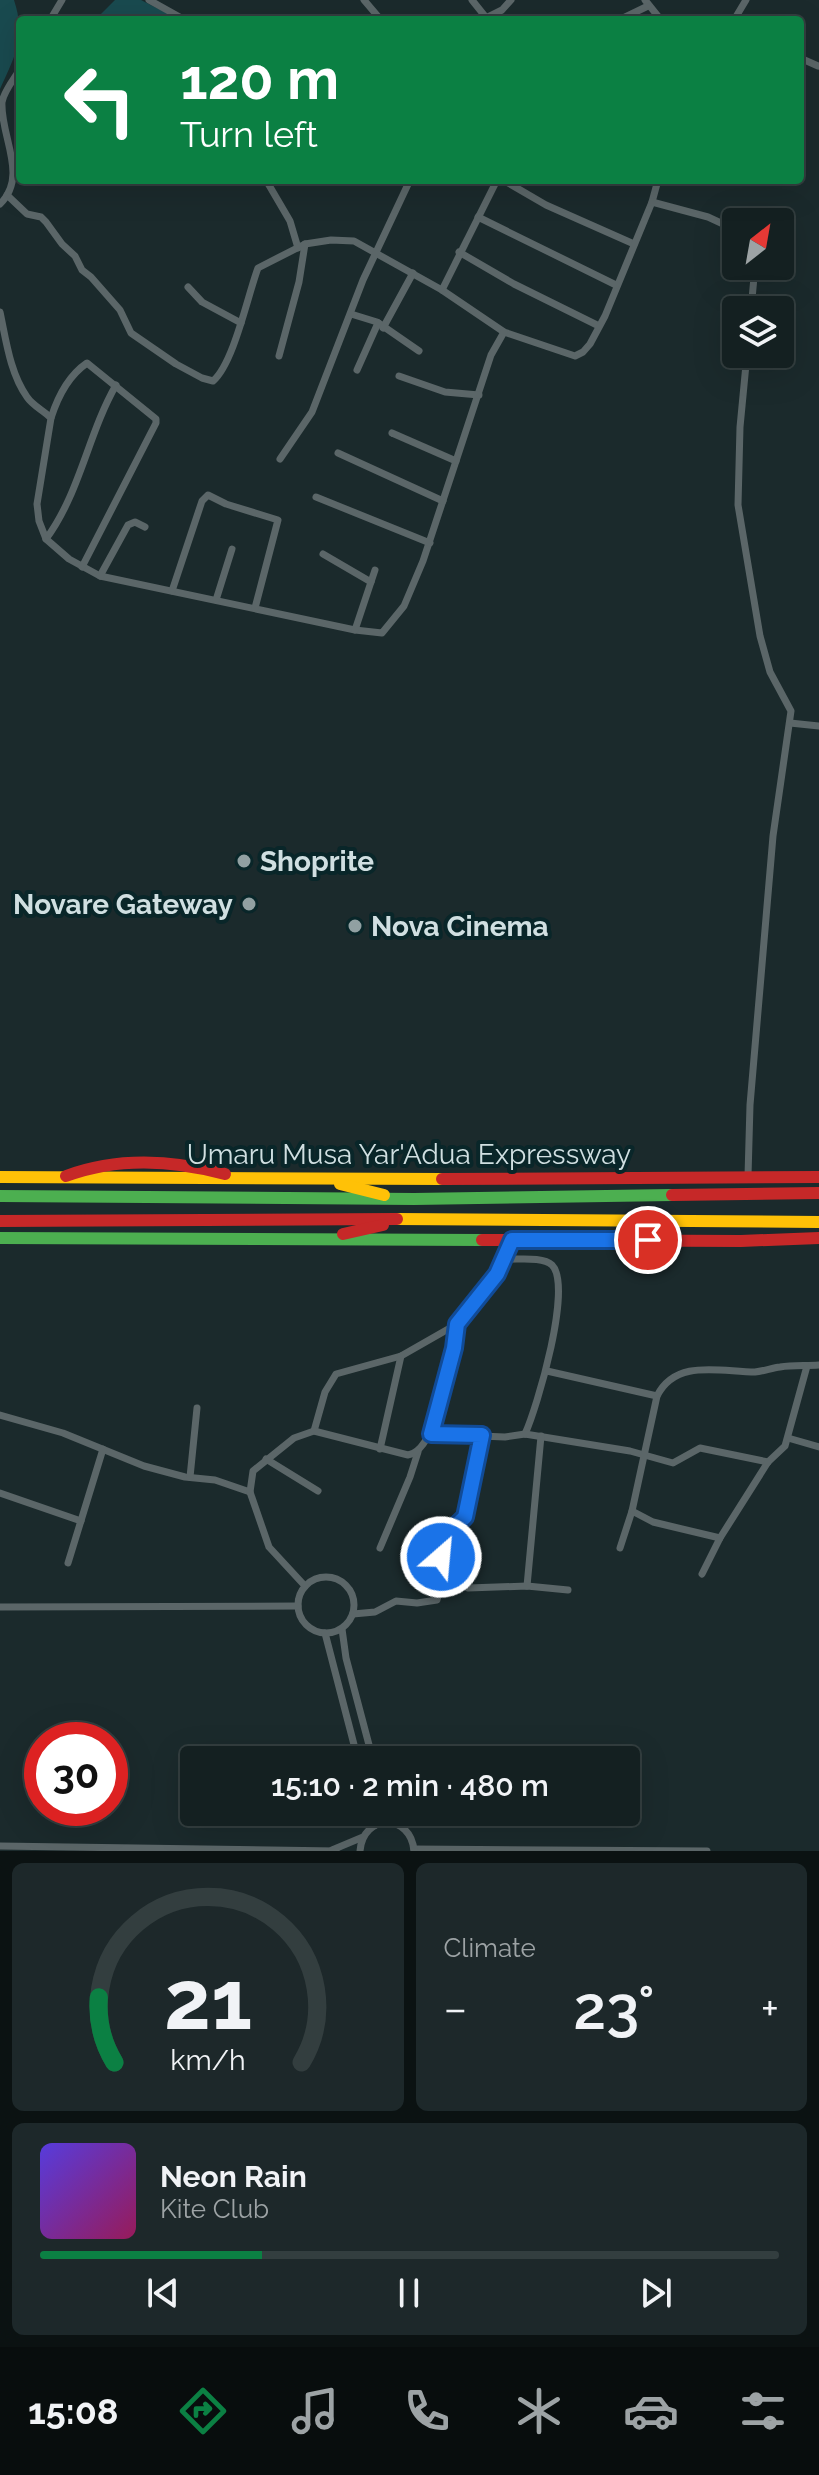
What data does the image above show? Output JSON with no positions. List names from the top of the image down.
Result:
{
  "streets": {
    "highway": ["Umaru Musa Yar'Adua Expressway"]
  },
  "places": ["Shoprite", "Novare Gateway", "Nova Cinema"],
  "north": "top right",
  "page": {
    "turn": ["120 m", "Turn left"],
    "limit": "30",
    "trip": "15:10 · 2 min · 480 m",
    "tile": "Climate",
    "heat": ["−", "23°", "+"],
    "song": ["Neon Rain", "Kite Club"],
    "tabs": "15:08",
    "gauge": ["21", "km/h"]
  }
}
